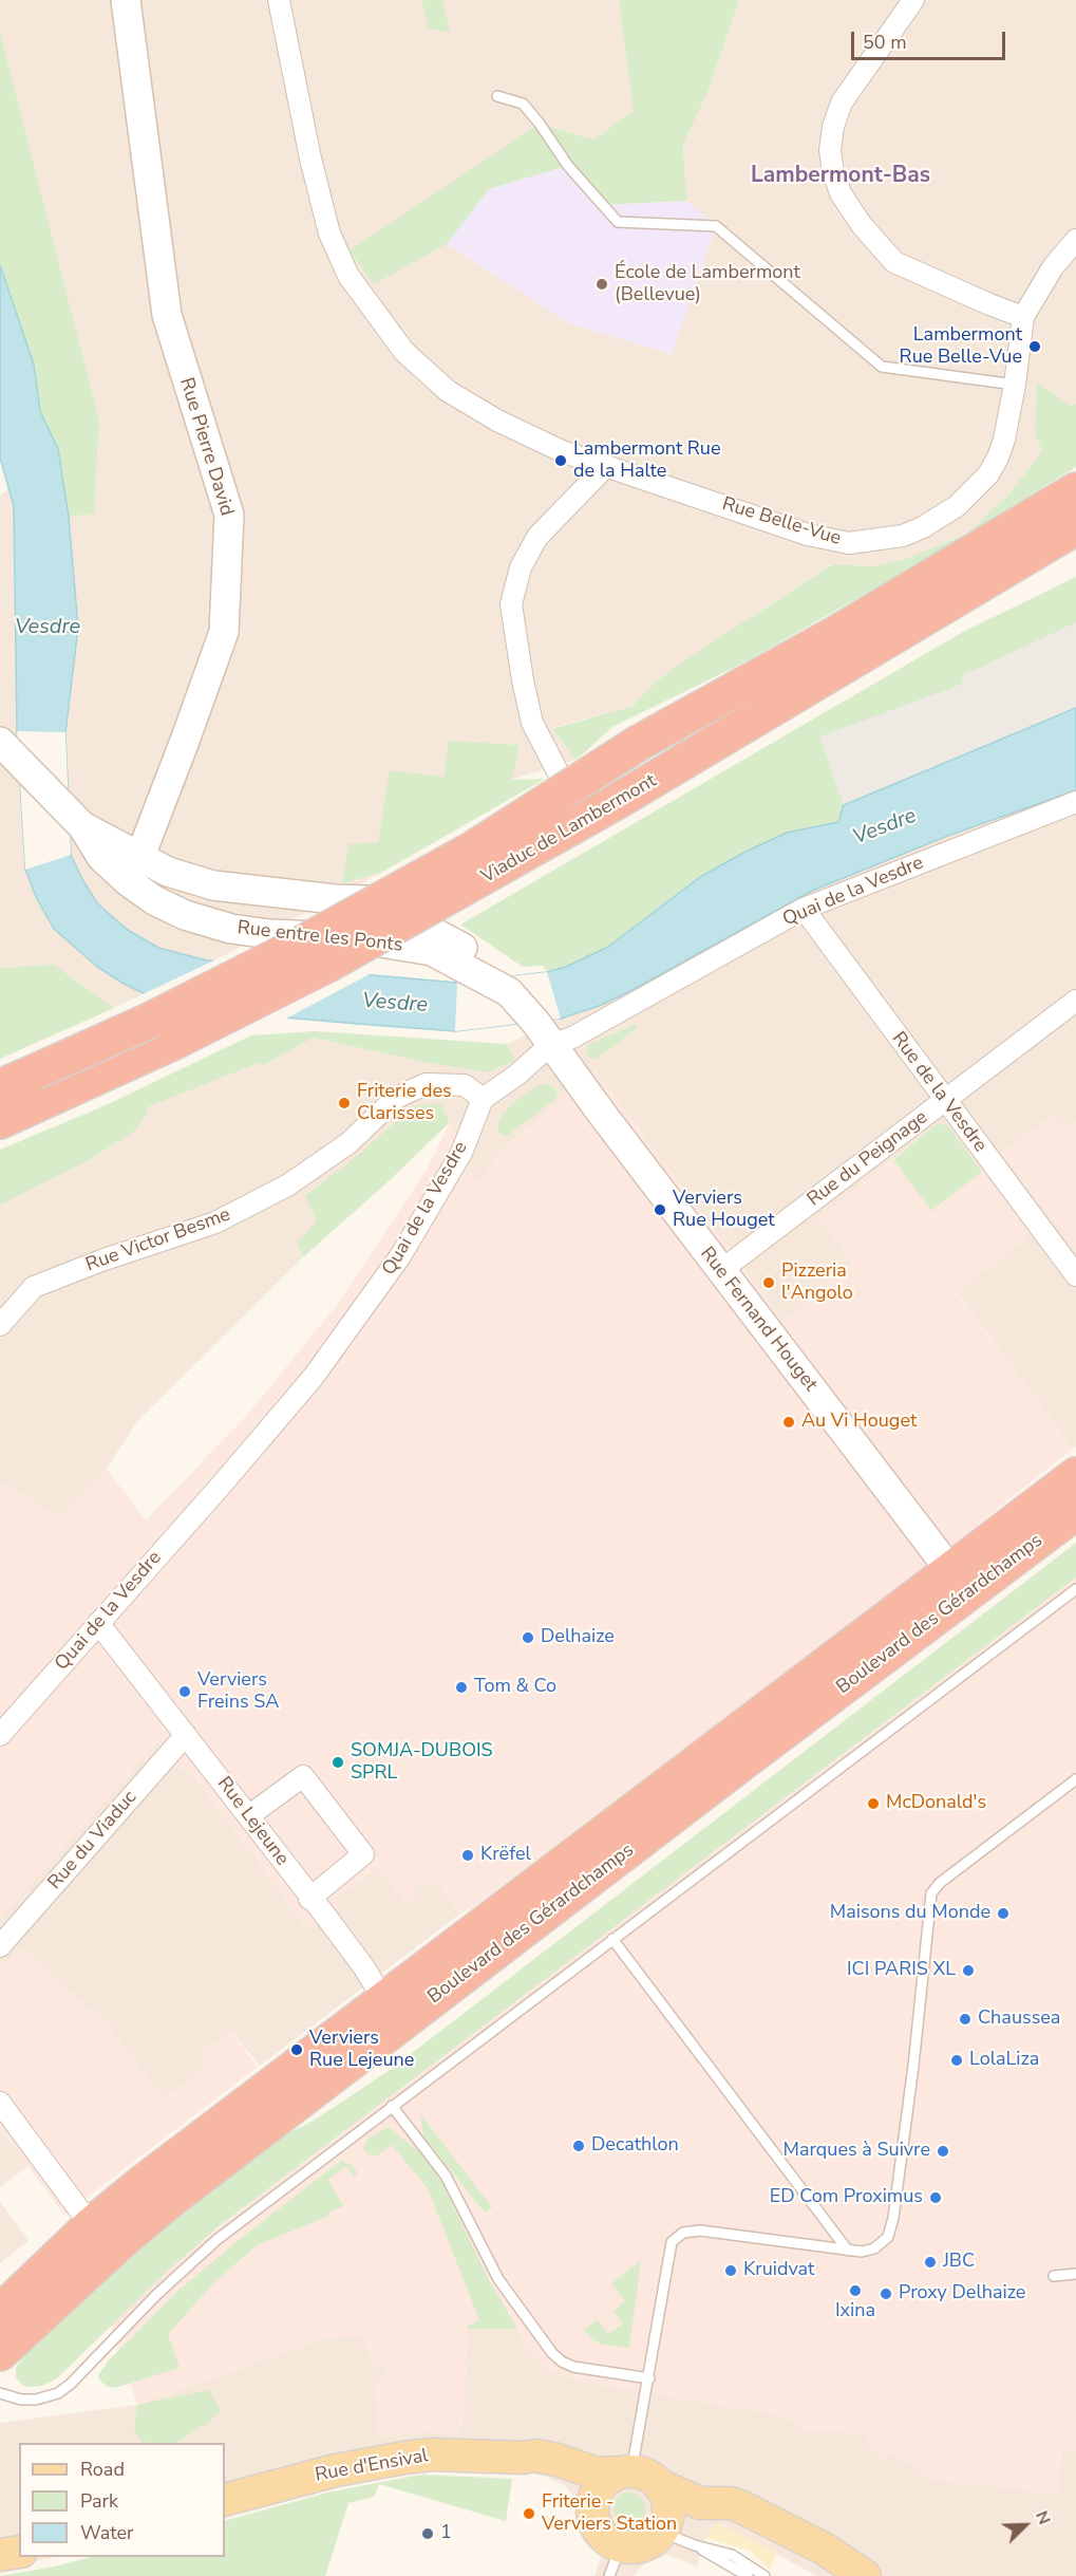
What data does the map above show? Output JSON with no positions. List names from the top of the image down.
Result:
{
  "streets": {
    "highway": ["Viaduc de Lambermont", "Boulevard des Gérardchamps"],
    "main road": ["Rue d'Ensival"],
    "street": [
      "Rue Pierre David",
      "Rue Belle-Vue",
      "Quai de la Vesdre",
      "Rue entre les Ponts",
      "Rue de la Vesdre",
      "Rue du Peignage",
      "Rue Victor Besme",
      "Rue Fernand Houget",
      "Rue Lejeune",
      "Rue du Viaduc"
    ]
  },
  "crossings": [
    ["Rue Pierre David", "Rue entre les Ponts"],
    ["Quai de la Vesdre", "Rue entre les Ponts"],
    ["Quai de la Vesdre", "Rue de la Vesdre"],
    ["Quai de la Vesdre", "Rue Victor Besme"],
    ["Quai de la Vesdre", "Rue Fernand Houget"],
    ["Quai de la Vesdre", "Rue Lejeune"],
    ["Rue entre les Ponts", "Rue Fernand Houget"],
    ["Rue de la Vesdre", "Rue du Peignage"],
    ["Rue du Peignage", "Rue Fernand Houget"],
    ["Rue Fernand Houget", "Boulevard des Gérardchamps"],
    ["Boulevard des Gérardchamps", "Rue Lejeune"],
    ["Rue Lejeune", "Rue du Viaduc"]
  ],
  "districts": ["Lambermont-Bas"],
  "water": ["Vesdre"],
  "places": [
    "École de Lambermont (Bellevue)",
    "Lambermont Rue Belle-Vue",
    "Lambermont Rue de la Halte",
    "Friterie des Clarisses",
    "Verviers Rue Houget",
    "Pizzeria l'Angolo",
    "Au Vi Houget",
    "Delhaize",
    "Tom & Co",
    "Verviers Freins SA",
    "SOMJA-DUBOIS SPRL",
    "McDonald's",
    "Krëfel",
    "Maisons du Monde",
    "ICI PARIS XL",
    "Chaussea",
    "Verviers Rue Lejeune",
    "LolaLiza",
    "Decathlon",
    "Marques à Suivre",
    "ED Com Proximus",
    "JBC",
    "Kruidvat",
    "Ixina",
    "Proxy Delhaize",
    "Friterie - Verviers Station",
    "1"
  ],
  "legend": ["Road", "Park", "Water"],
  "scale_bar": "50 m",
  "north": "top right"
}
